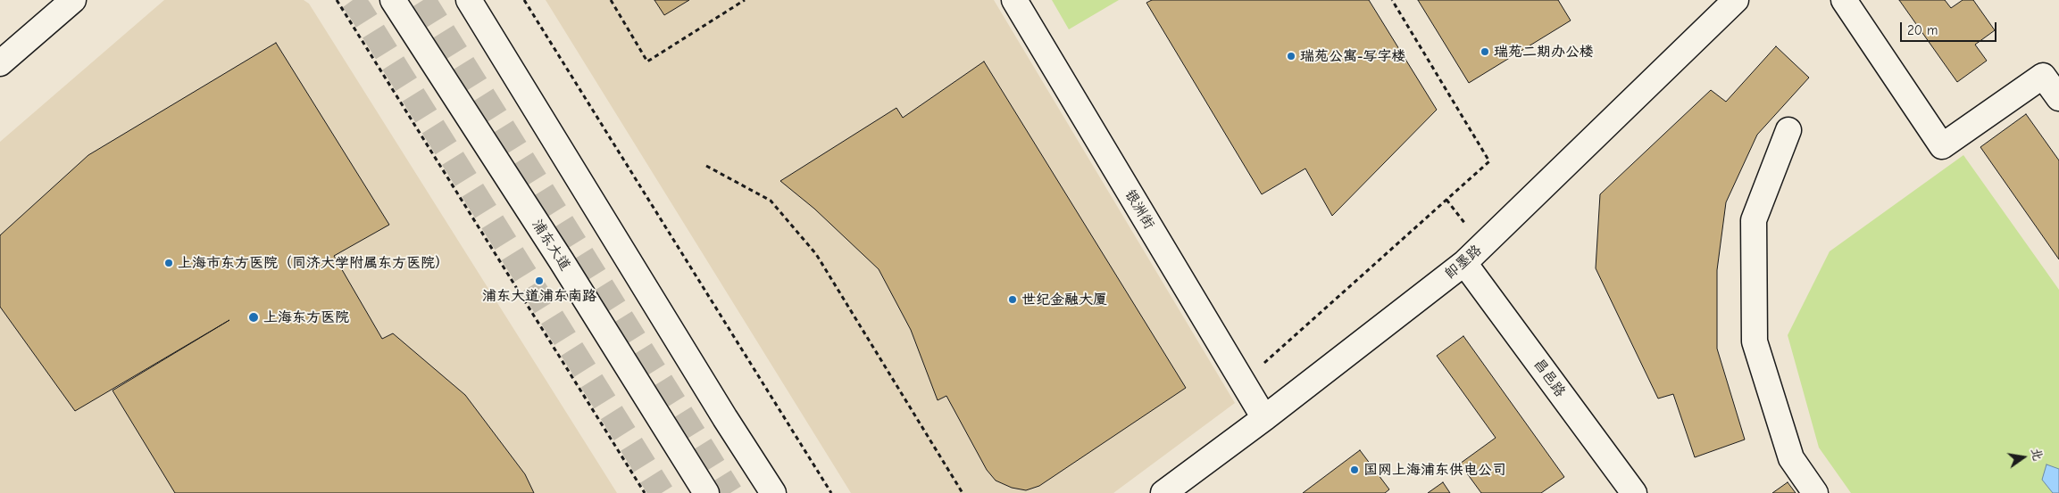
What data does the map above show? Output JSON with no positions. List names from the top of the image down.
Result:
{
  "streets": {
    "street": [
      "银洲街",
      "浦东大道",
      "即墨路",
      "昌邑路"
    ]
  },
  "crossings": [
    ["银洲街", "即墨路"],
    ["即墨路", "昌邑路"]
  ],
  "places": [
    "瑞苑二期办公楼",
    "瑞苑公寓-写字楼",
    "上海市东方医院（同济大学附属东方医院）",
    "浦东大道浦东南路",
    "世纪金融大厦",
    "上海东方医院",
    "国网上海浦东供电公司"
  ],
  "scale_bar": "20 m",
  "north": "right"
}
